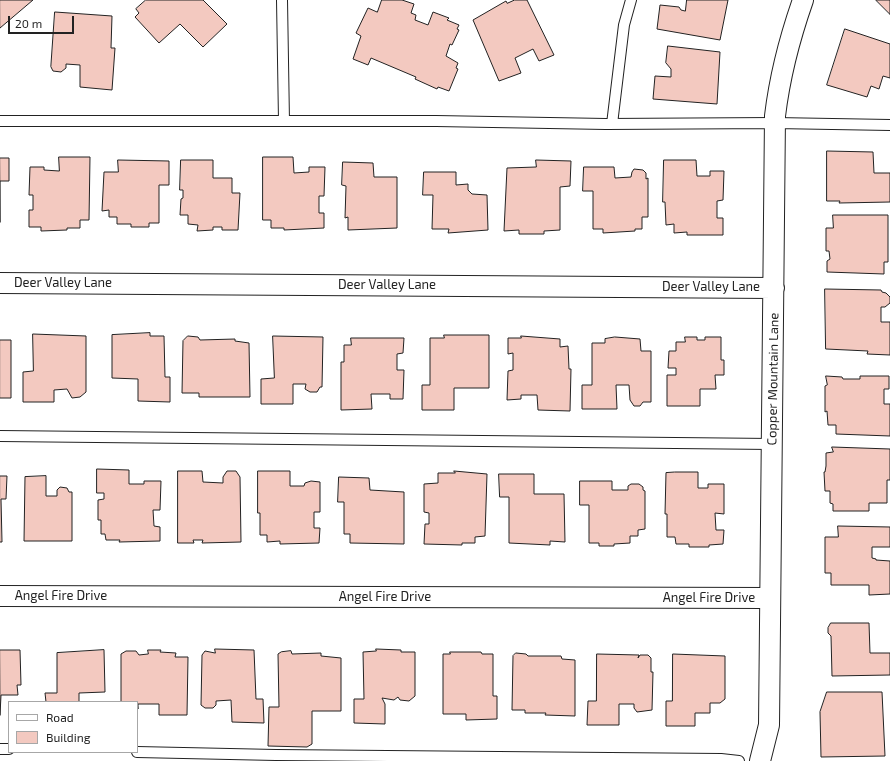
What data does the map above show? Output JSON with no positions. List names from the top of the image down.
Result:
{
  "streets": {
    "street": ["Deer Valley Lane", "Copper Mountain Lane", "Angel Fire Drive"]
  },
  "crossings": [
    ["Deer Valley Lane", "Copper Mountain Lane"],
    ["Copper Mountain Lane", "Angel Fire Drive"]
  ],
  "legend": ["Road", "Building"],
  "scale_bar": "20 m"
}
